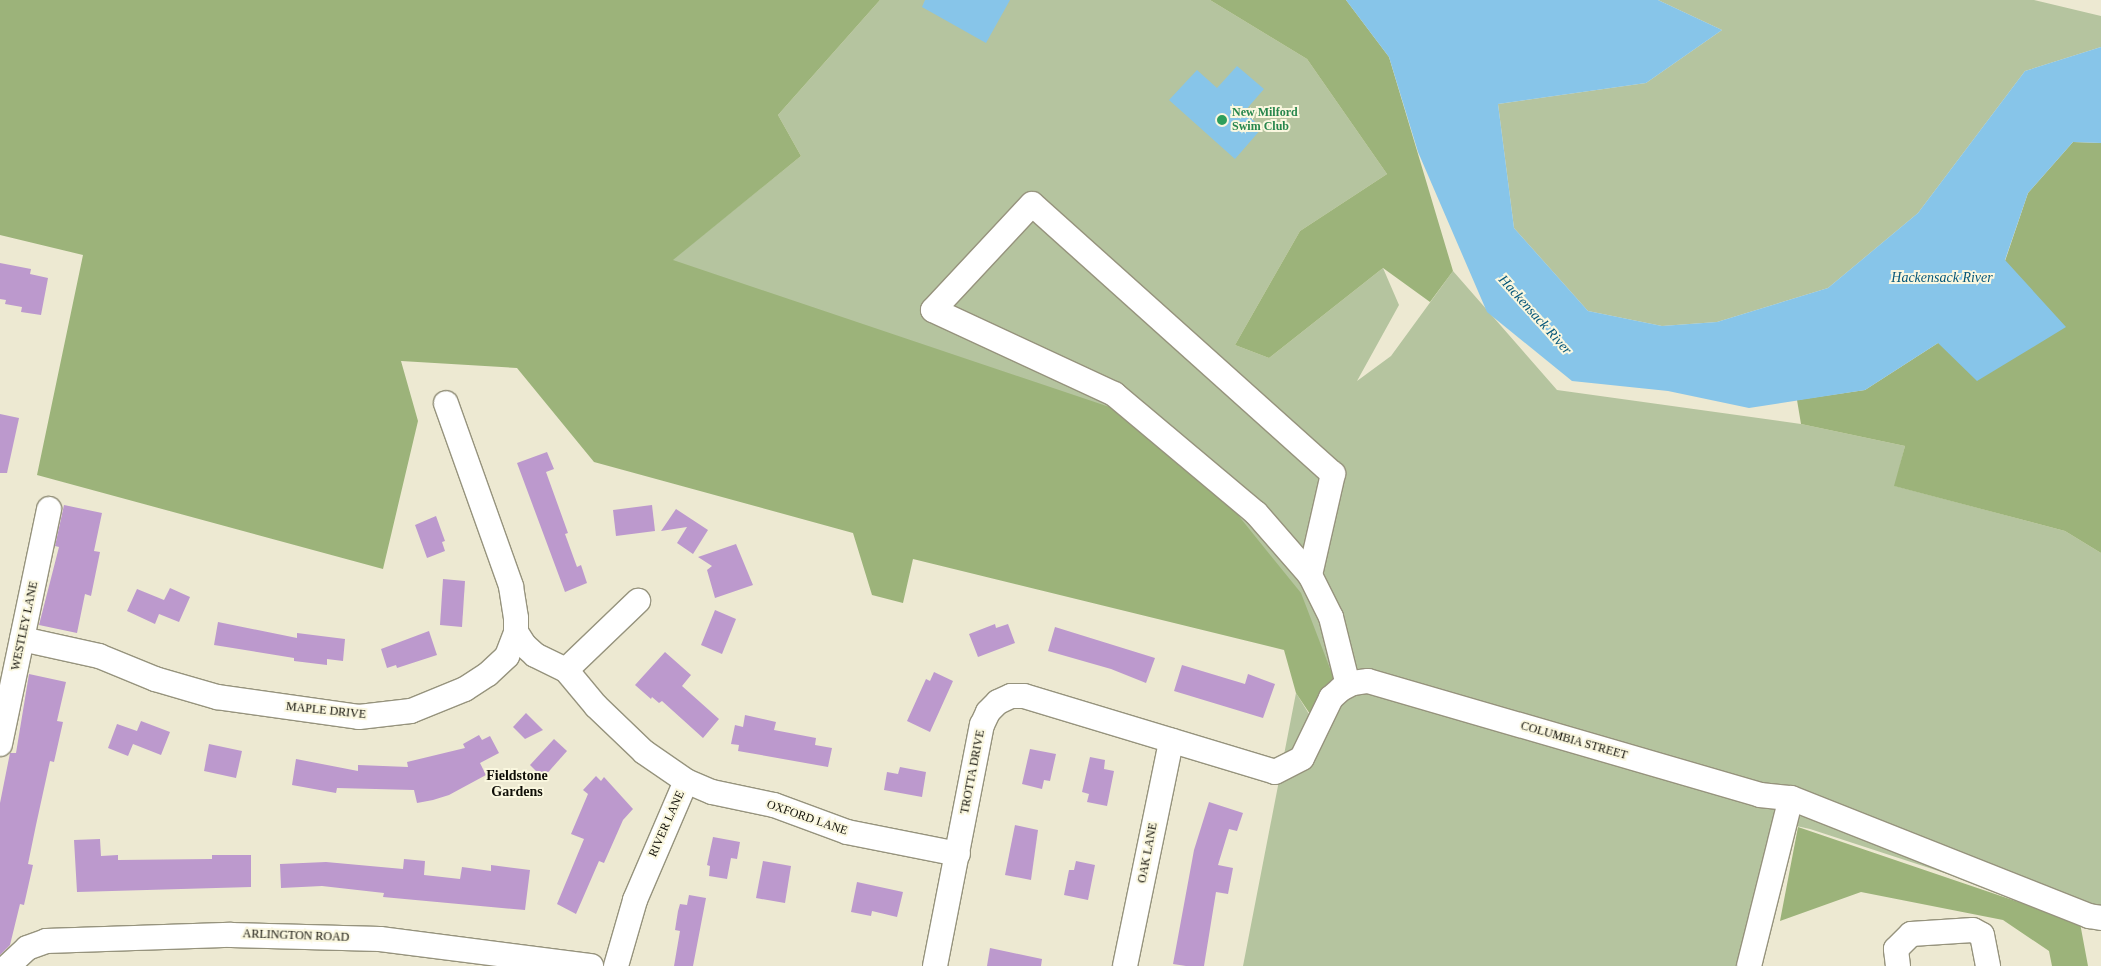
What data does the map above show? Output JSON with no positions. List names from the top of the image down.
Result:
{
  "streets": {
    "street": [
      "WESTLEY LANE",
      "MAPLE DRIVE",
      "COLUMBIA STREET",
      "TROTTA DRIVE",
      "OXFORD LANE",
      "RIVER LANE",
      "OAK LANE",
      "ARLINGTON ROAD"
    ]
  },
  "crossings": [
    ["WESTLEY LANE", "MAPLE DRIVE"],
    ["TROTTA DRIVE", "OXFORD LANE"],
    ["TROTTA DRIVE", "OAK LANE"],
    ["OXFORD LANE", "RIVER LANE"]
  ],
  "districts": ["Fieldstone Gardens"],
  "water": ["Hackensack River"],
  "places": ["New Milford Swim Club"]
}
